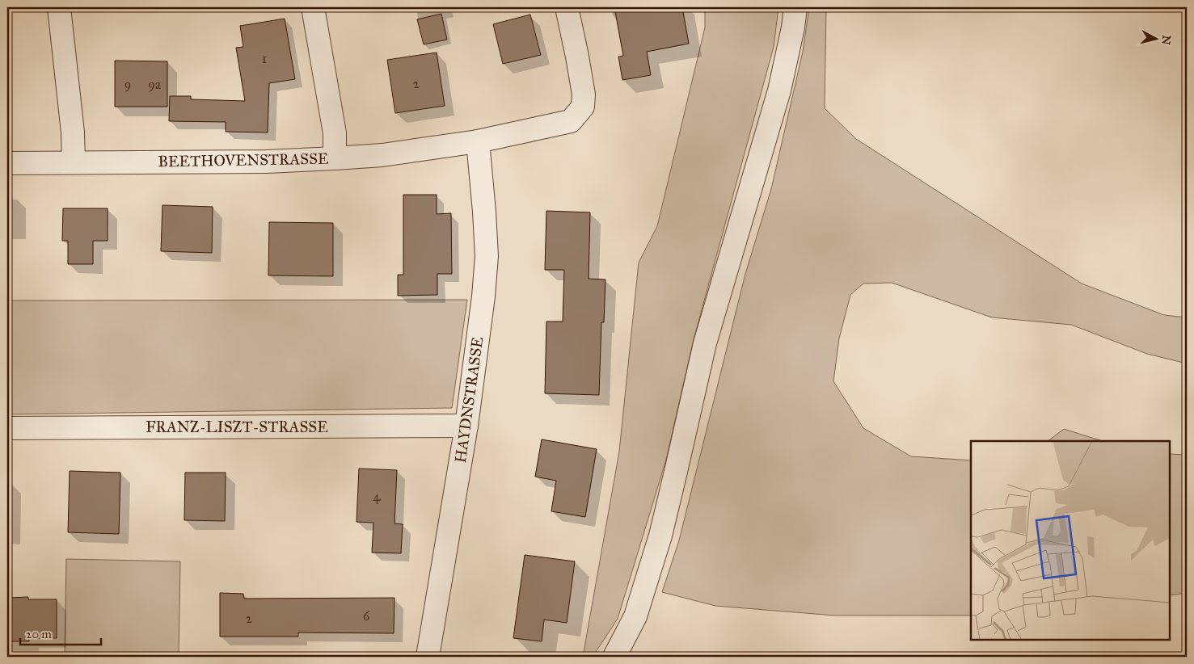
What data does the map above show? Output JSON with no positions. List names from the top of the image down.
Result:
{
  "streets": {
    "street": ["BEETHOVENSTRASSE", "HAYDNSTRASSE", "FRANZ-LISZT-STRASSE"]
  },
  "crossings": [
    ["BEETHOVENSTRASSE", "HAYDNSTRASSE"],
    ["HAYDNSTRASSE", "FRANZ-LISZT-STRASSE"]
  ],
  "house_numbers": [
    "1",
    "2",
    "9",
    "9a",
    "4",
    "6",
    "2"
  ],
  "scale_bar": "20 m",
  "north": "right"
}
